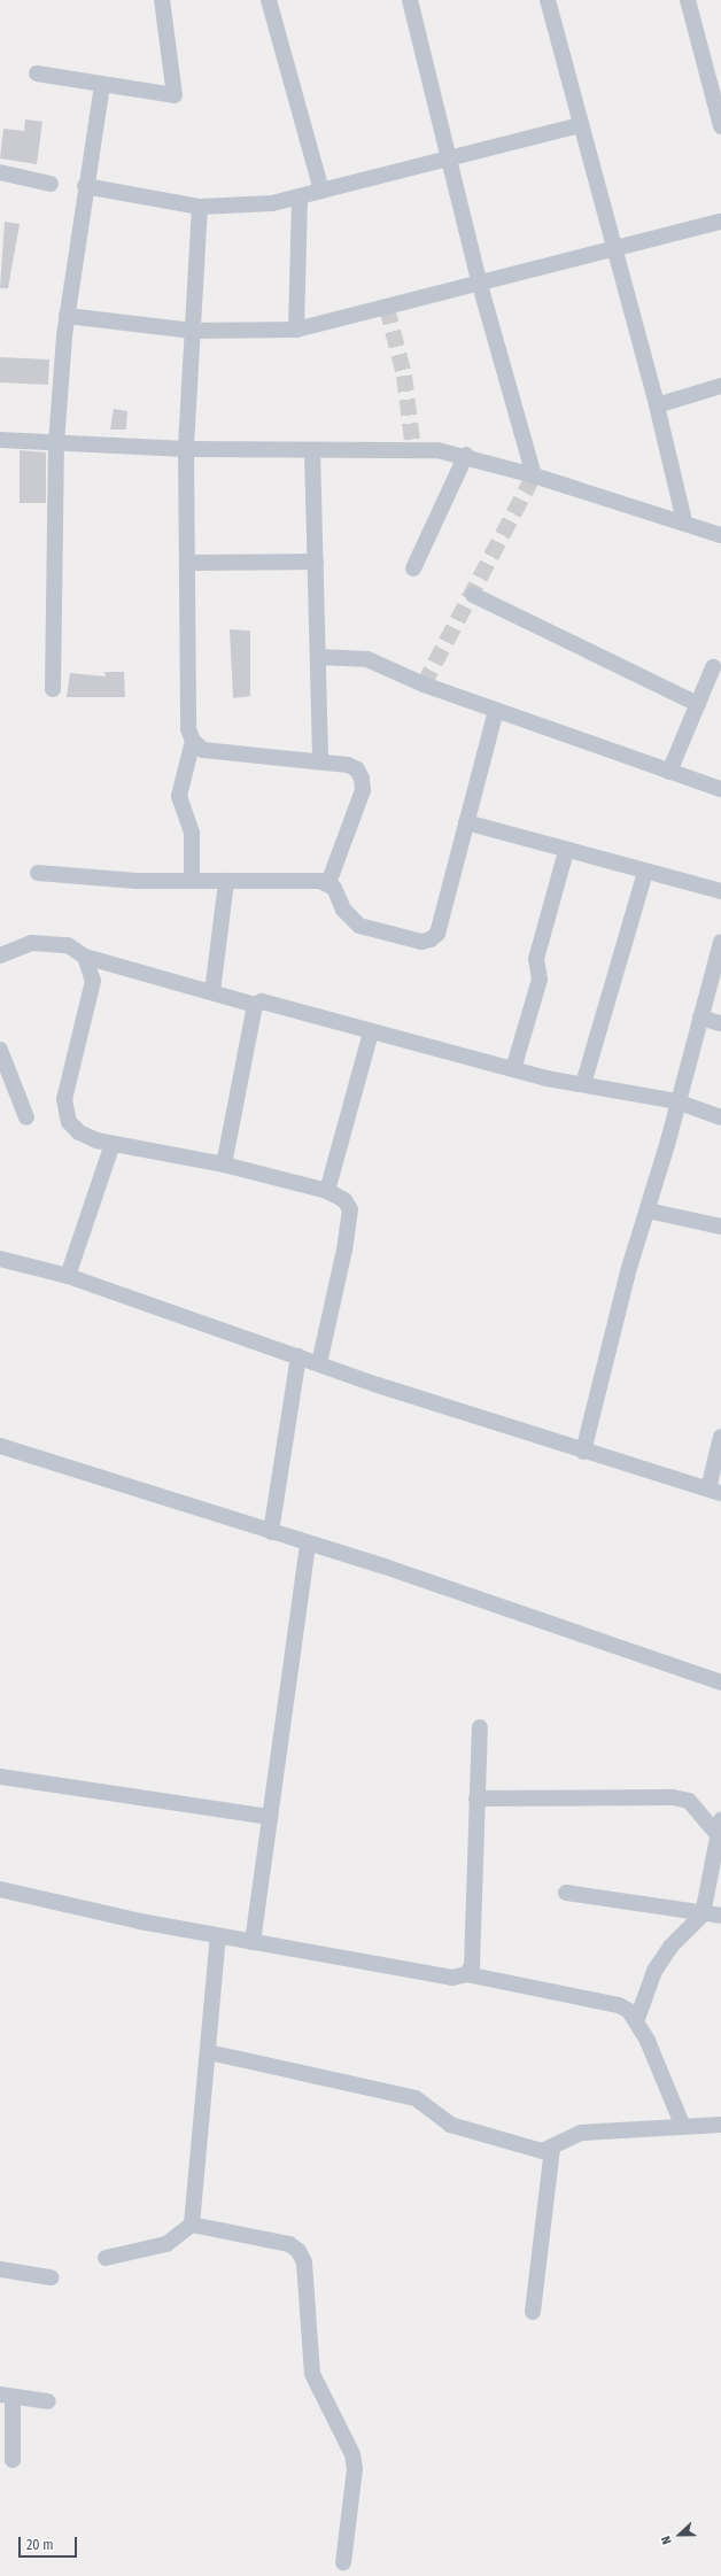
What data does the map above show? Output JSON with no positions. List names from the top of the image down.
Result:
{
  "scale_bar": "20 m",
  "north": "left"
}
